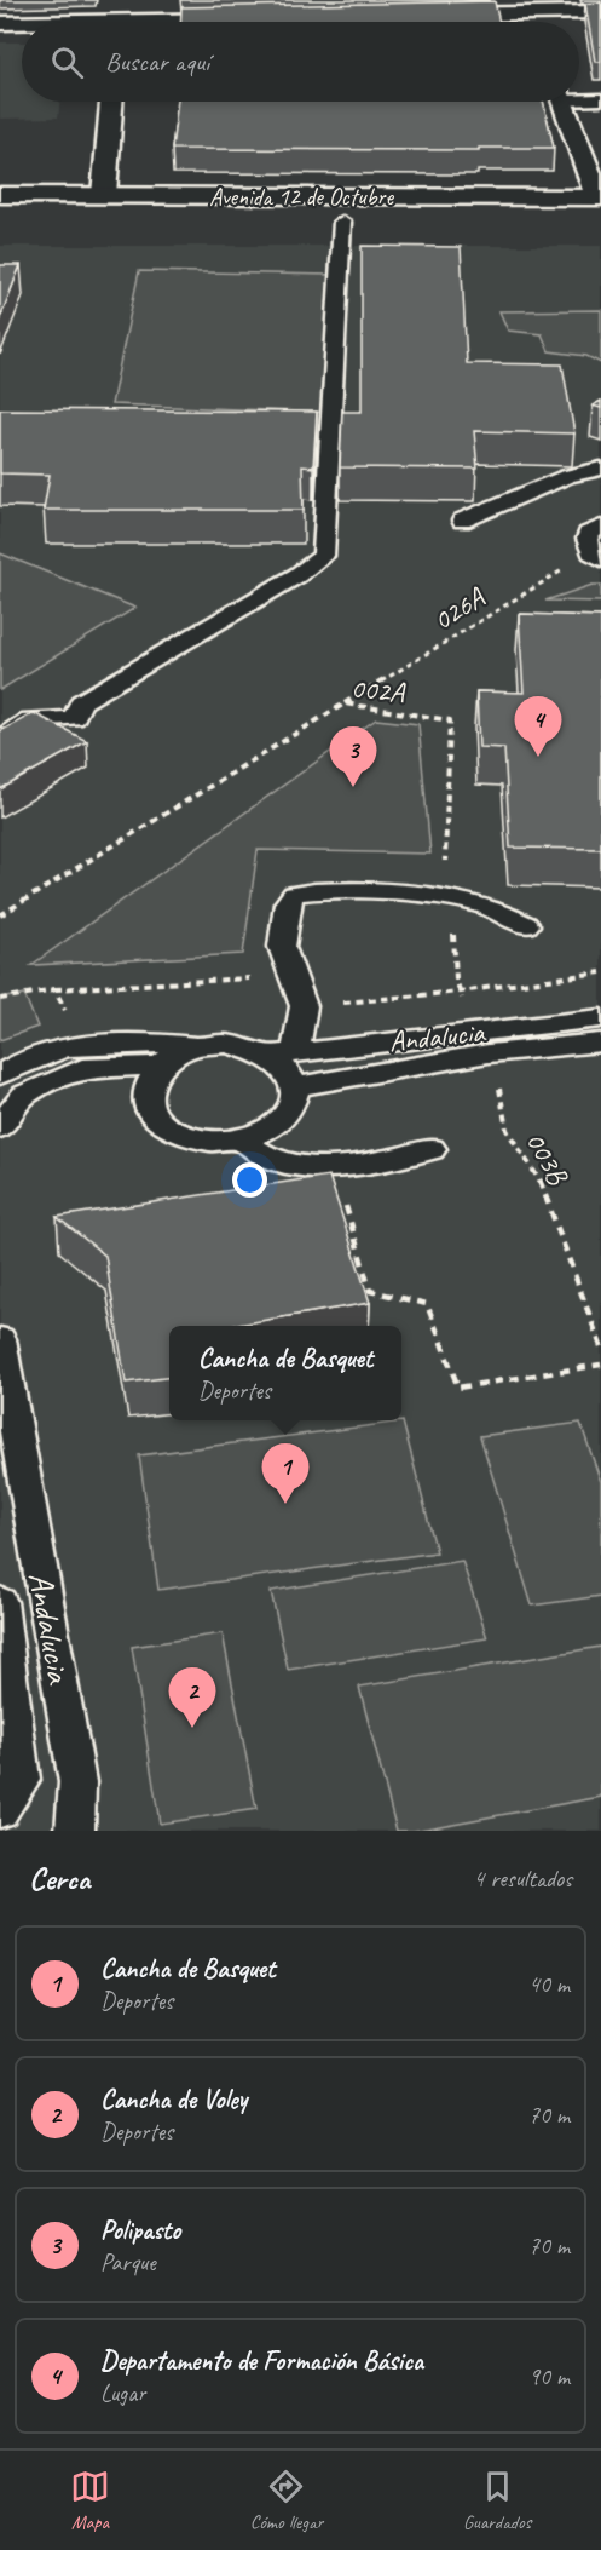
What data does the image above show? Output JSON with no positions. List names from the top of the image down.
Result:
{
  "streets": {
    "street": ["Avenida 12 de Octubre"],
    "lane": ["Andalucia"],
    "path": ["026A", "002A", "003B"]
  },
  "crossings": [
    ["026A", "002A"],
    ["002A", "Andalucia"],
    ["002A", "003B"],
    ["Andalucia", "003B"]
  ],
  "page": {
    "search": "Buscar aquí",
    "pins": [
      "4",
      "3",
      "1",
      "2"
    ],
    "popup": ["Cancha de Basquet", "Deportes"],
    "heading": ["Cerca", "4 resultados"],
    "list": [
      {
        "mark": "1",
        "name": "Cancha de Basquet",
        "note": "Deportes",
        "value": "40 m"
      },
      {
        "mark": "2",
        "name": "Cancha de Voley",
        "note": "Deportes",
        "value": "70 m"
      },
      {
        "mark": "3",
        "name": "Polipasto",
        "note": "Parque",
        "value": "70 m"
      },
      {
        "mark": "4",
        "name": "Departamento de Formación Básica",
        "note": "Lugar",
        "value": "90 m"
      }
    ],
    "nav": ["Mapa", "Cómo llegar", "Guardados"]
  }
}
